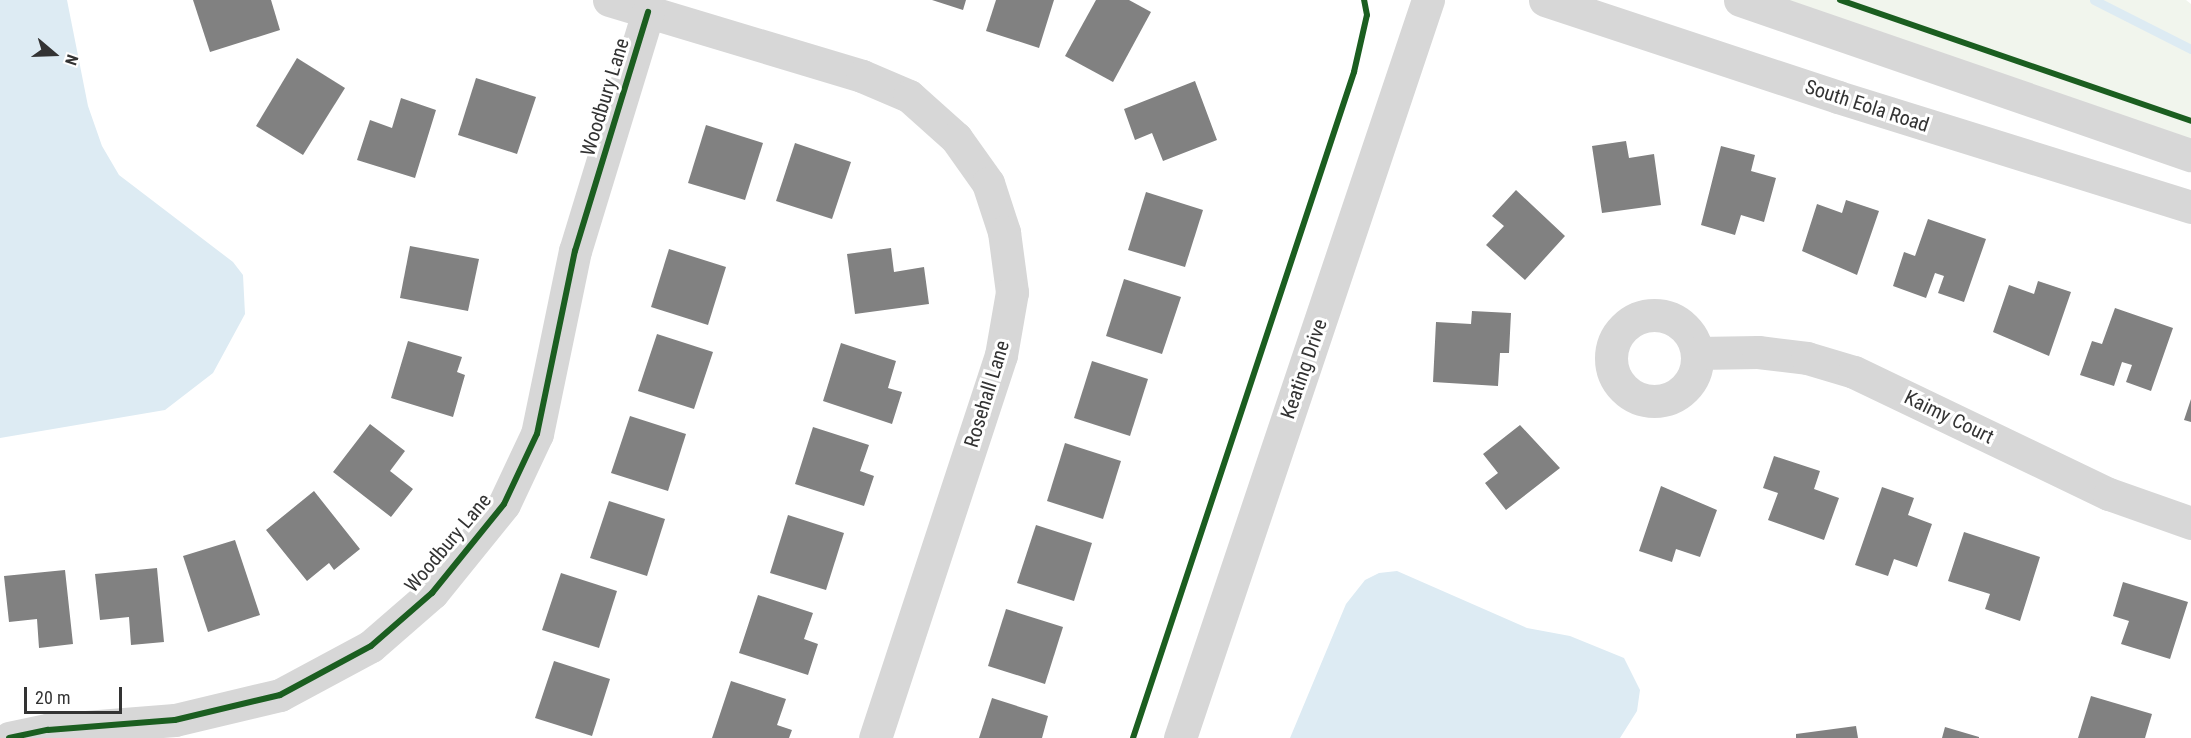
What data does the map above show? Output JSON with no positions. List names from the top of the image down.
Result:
{
  "streets": {
    "street": [
      "Woodbury Lane",
      "South Eola Road",
      "Keating Drive",
      "Rosehall Lane",
      "Kaimy Court"
    ]
  },
  "crossings": [
    ["Woodbury Lane", "Rosehall Lane"]
  ],
  "scale_bar": "20 m",
  "north": "right"
}
